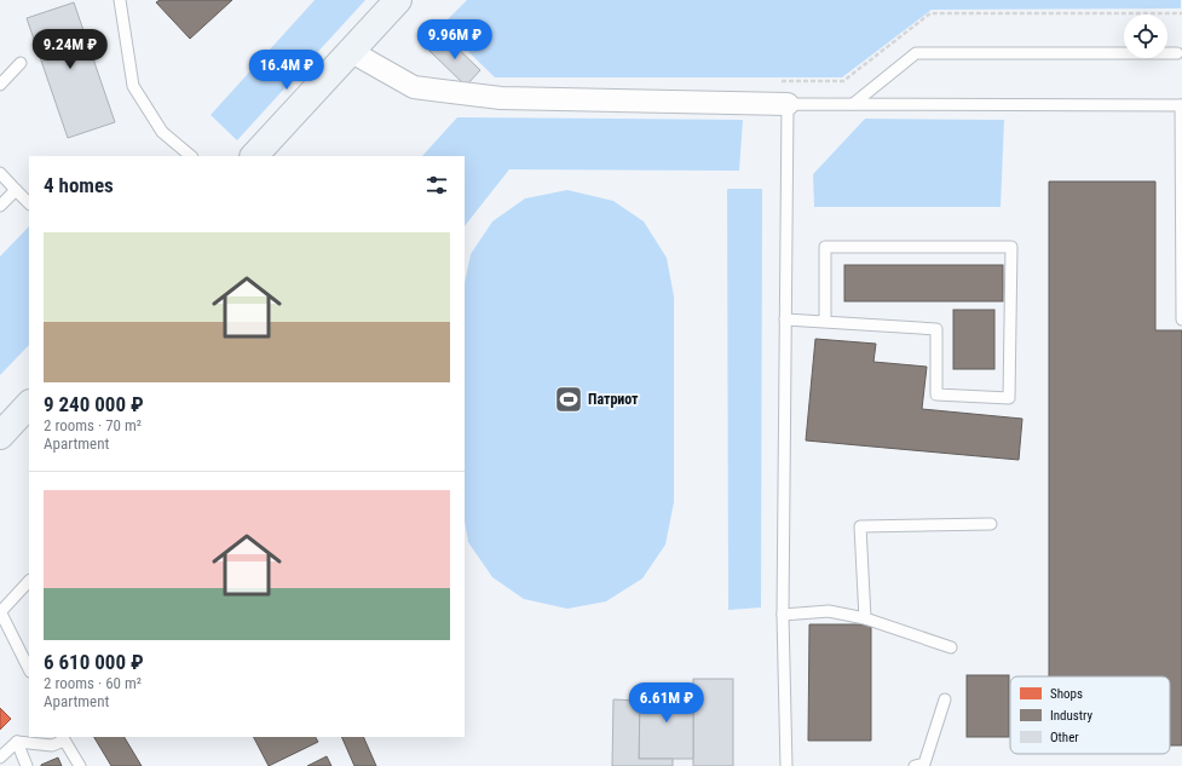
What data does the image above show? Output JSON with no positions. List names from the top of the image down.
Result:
{
  "places": {
    "sports": ["Патриот"]
  },
  "legend": ["Shops", "Industry", "Other"],
  "page": {
    "price": [
      "9.96M ₽",
      "9.24M ₽",
      "16.4M ₽",
      "6.61M ₽"
    ],
    "heading": "4 homes",
    "list": [
      {
        "name": "9 240 000 ₽",
        "note": "2 rooms · 70 m² · Apartment"
      },
      {
        "name": "6 610 000 ₽",
        "note": "2 rooms · 60 m² · Apartment"
      }
    ]
  }
}
